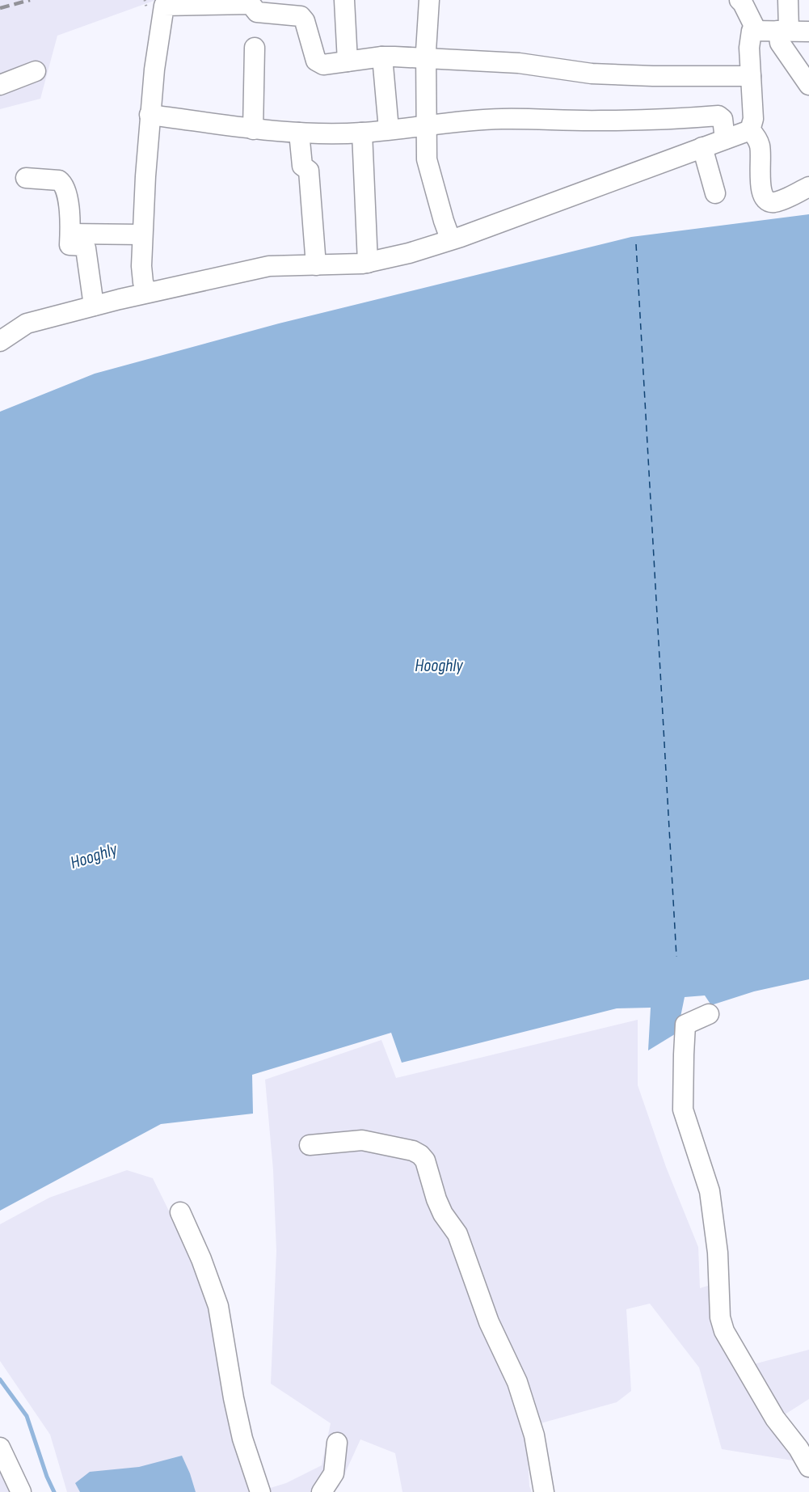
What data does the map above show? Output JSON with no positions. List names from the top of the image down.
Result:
{
  "water": ["Hooghly"]
}
